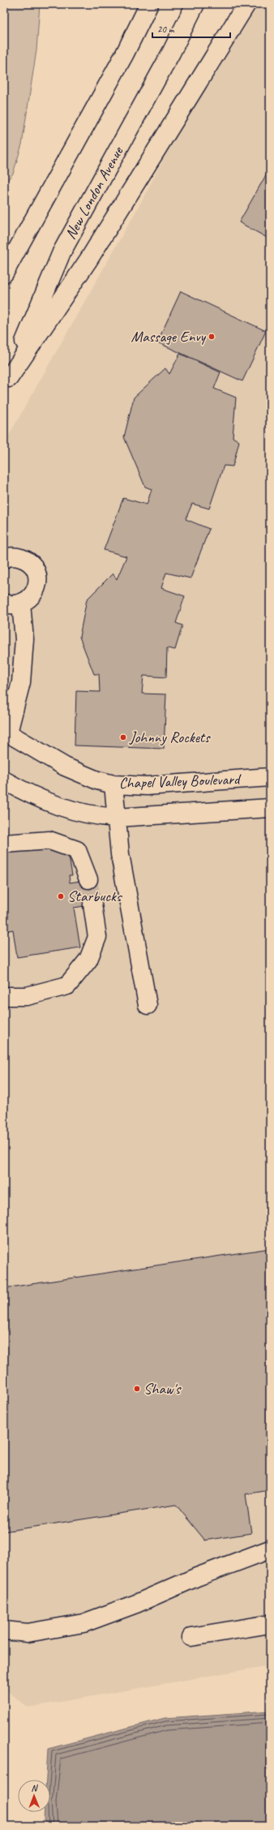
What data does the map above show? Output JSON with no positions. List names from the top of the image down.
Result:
{
  "streets": {
    "main road": ["New London Avenue", "Chapel Valley Boulevard"]
  },
  "places": [
    "Massage Envy",
    "Johnny Rockets",
    "Starbucks",
    "Shaw's"
  ],
  "scale_bar": "20 m",
  "north": "top"
}
